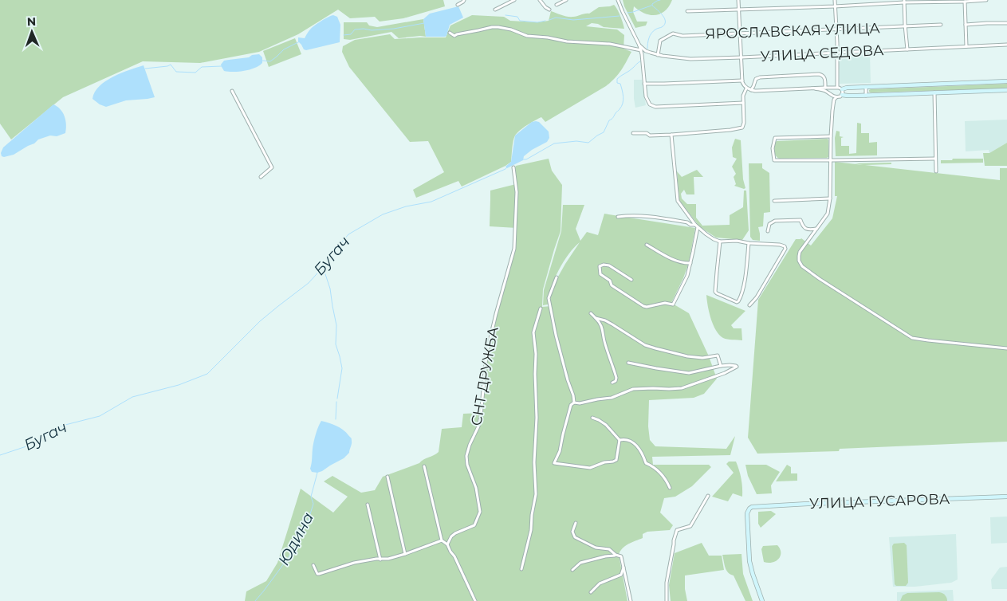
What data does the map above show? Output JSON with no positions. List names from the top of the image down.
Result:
{
  "streets": {
    "street": [
      "ЯРОСЛАВСКАЯ УЛИЦА",
      "УЛИЦА СЕДОВА",
      "СНТ ДРУЖБА",
      "УЛИЦА ГУСАРОВА"
    ]
  },
  "crossings": [
    ["ЯРОСЛАВСКАЯ УЛИЦА", "УЛИЦА СЕДОВА"]
  ],
  "water": ["Бугач", "Юдина"],
  "north": "top"
}
